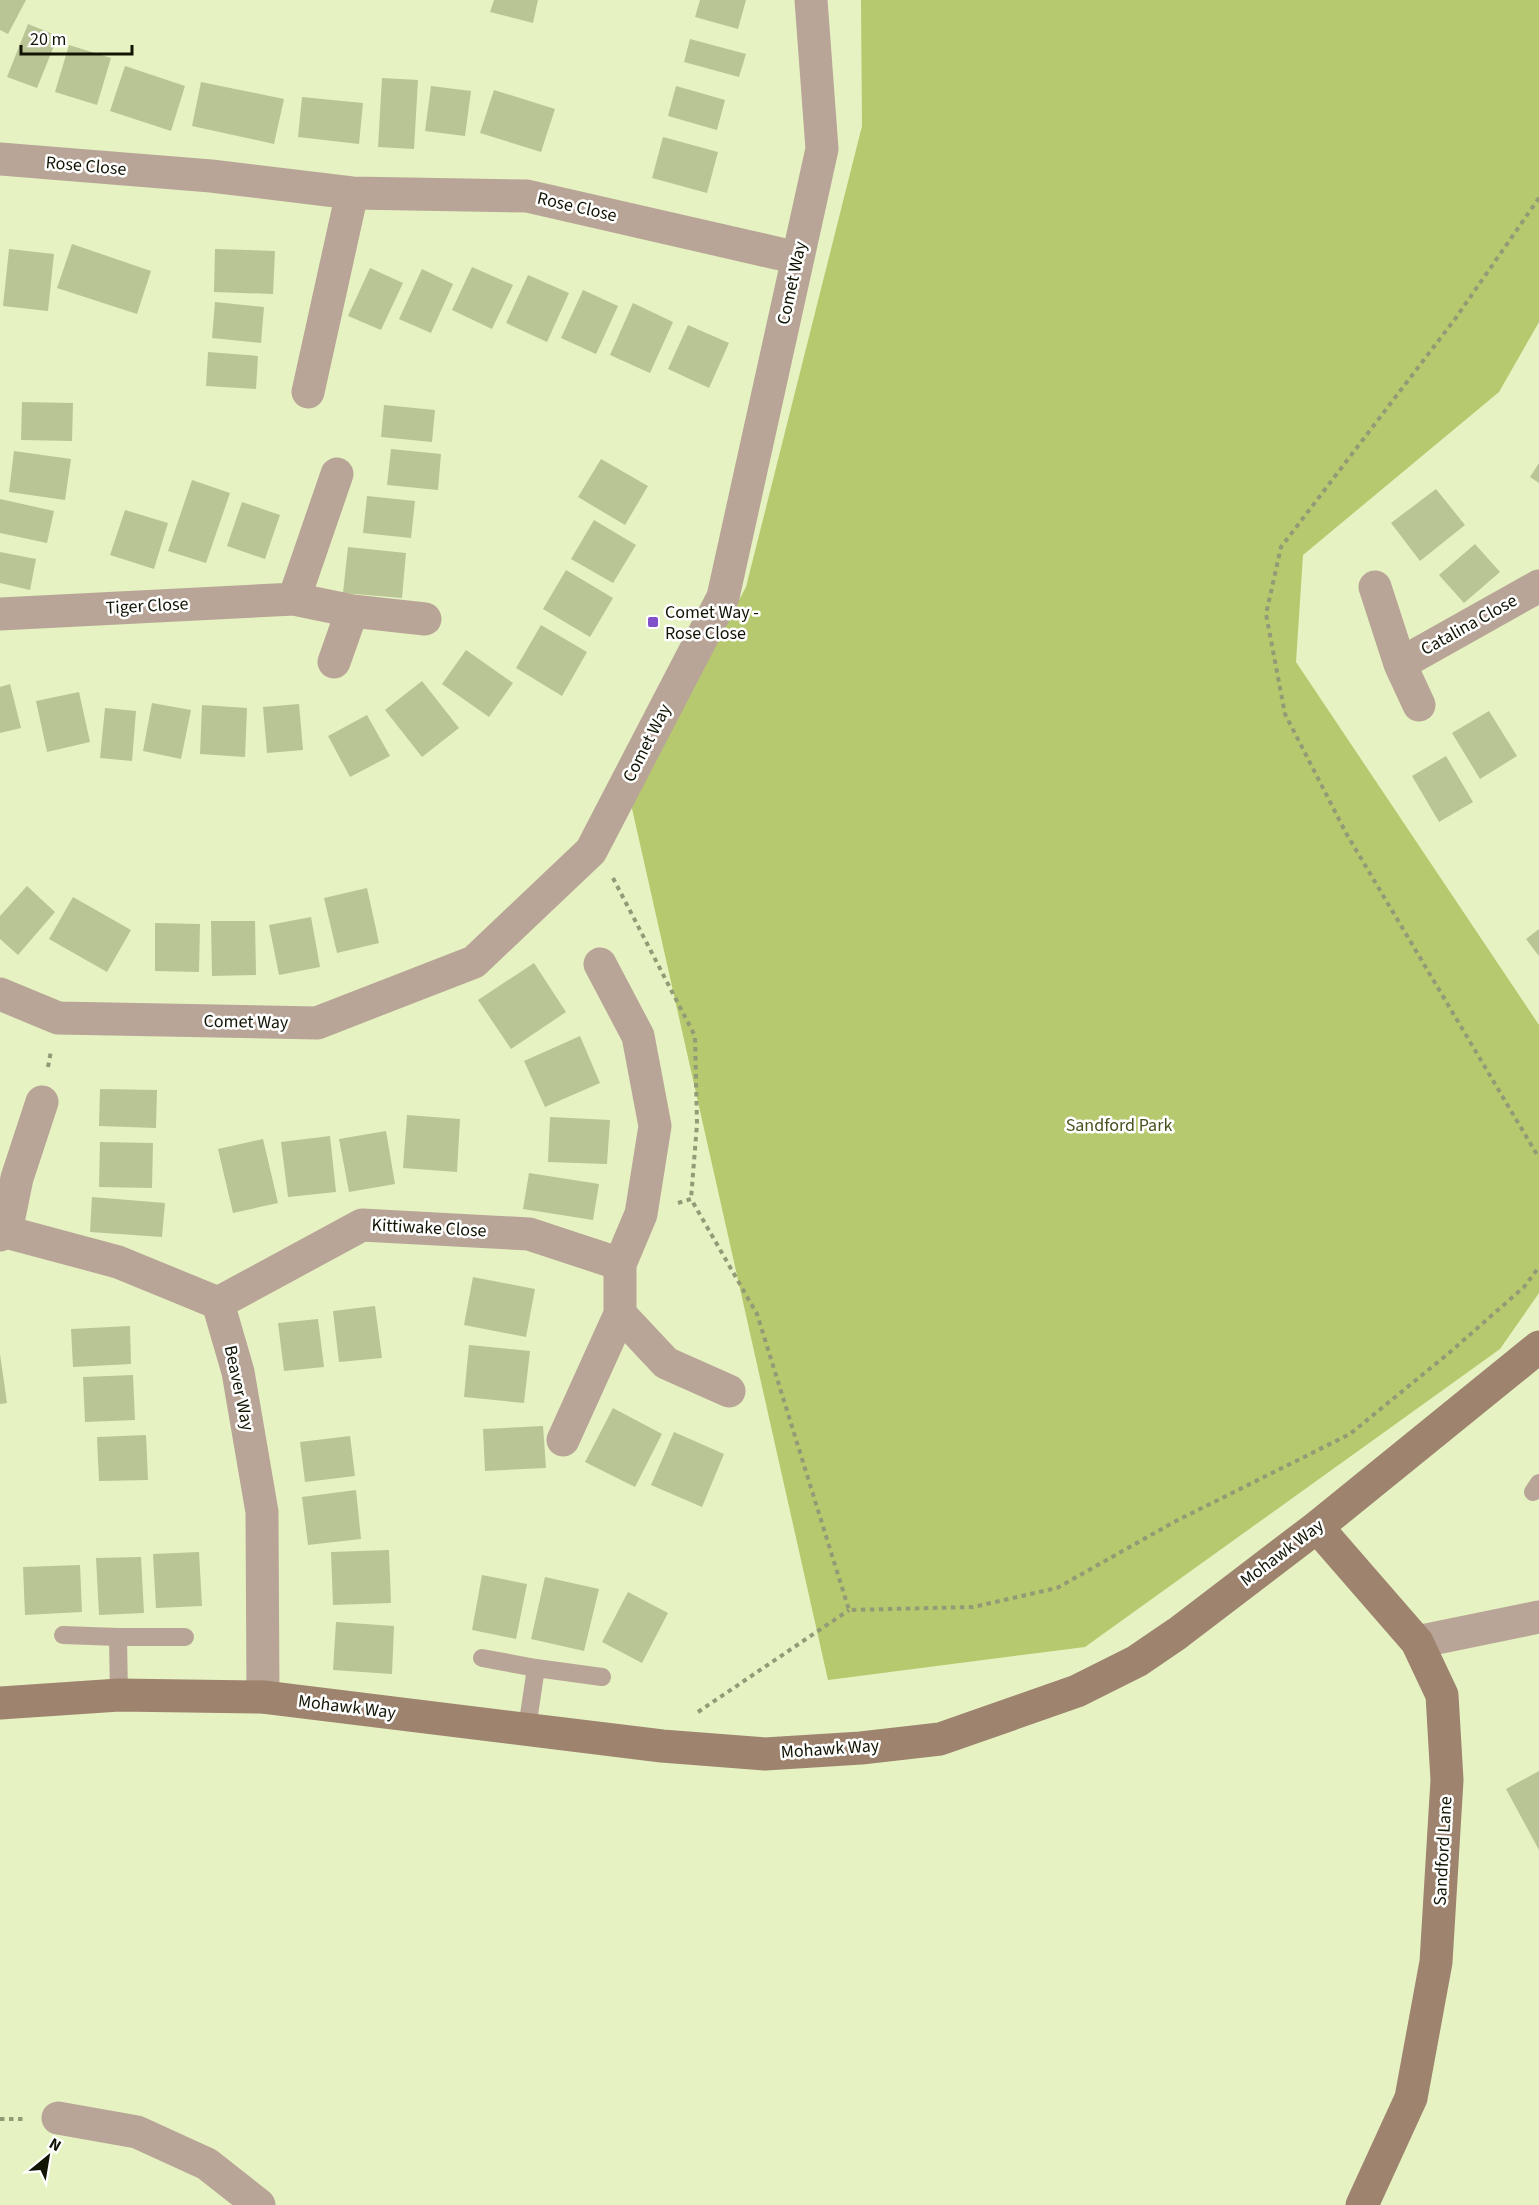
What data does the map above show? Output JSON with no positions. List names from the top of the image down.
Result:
{
  "streets": {
    "street": [
      "Rose Close",
      "Comet Way",
      "Tiger Close",
      "Catalina Close",
      "Kittiwake Close",
      "Beaver Way",
      "Mohawk Way",
      "Sandford Lane"
    ]
  },
  "crossings": [
    ["Rose Close", "Comet Way"],
    ["Kittiwake Close", "Beaver Way"],
    ["Beaver Way", "Mohawk Way"],
    ["Mohawk Way", "Sandford Lane"]
  ],
  "parks": ["Sandford Park"],
  "places": {
    "transit": ["Comet Way - Rose Close"]
  },
  "scale_bar": "20 m",
  "north": "top right"
}
